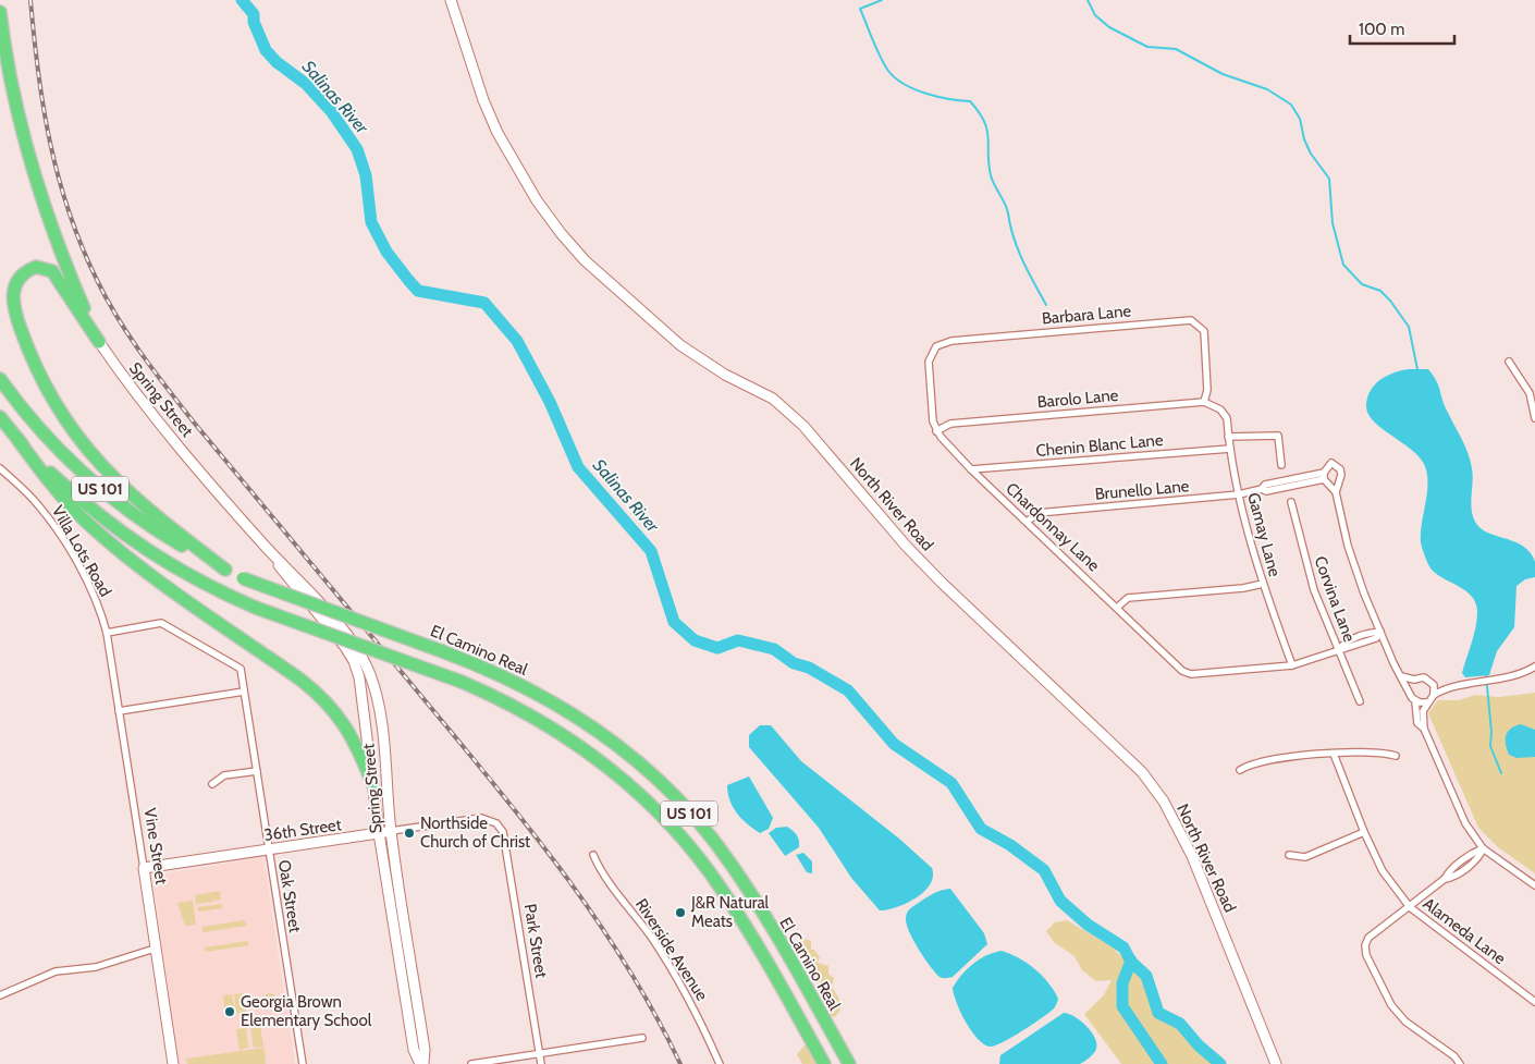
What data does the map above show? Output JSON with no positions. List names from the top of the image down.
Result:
{
  "streets": {
    "highway": ["US 101", "El Camino Real"],
    "main road": [
      "Spring Street",
      "North River Road",
      "36th Street",
      "Vine Street"
    ],
    "street": [
      "Barbara Lane",
      "Barolo Lane",
      "Chenin Blanc Lane",
      "Brunello Lane",
      "Chardonnay Lane",
      "Gamay Lane",
      "Villa Lots Road",
      "Corvina Lane",
      "Oak Street",
      "Alameda Lane",
      "Park Street",
      "Riverside Avenue"
    ]
  },
  "crossings": [
    ["Barbara Lane", "Barolo Lane"],
    ["Barbara Lane", "Chardonnay Lane"],
    ["Barolo Lane", "Chardonnay Lane"],
    ["Barolo Lane", "Gamay Lane"],
    ["Spring Street", "36th Street"],
    ["Chenin Blanc Lane", "Chardonnay Lane"],
    ["Chenin Blanc Lane", "Gamay Lane"],
    ["Brunello Lane", "Chardonnay Lane"],
    ["Brunello Lane", "Gamay Lane"],
    ["Chardonnay Lane", "Gamay Lane"],
    ["Villa Lots Road", "Vine Street"],
    ["Villa Lots Road", "Oak Street"],
    ["36th Street", "Vine Street"],
    ["36th Street", "Oak Street"],
    ["36th Street", "Park Street"],
    ["Vine Street", "Oak Street"]
  ],
  "water": ["Salinas River"],
  "places": ["Northside Church of Christ", "J&R Natural Meats", "Georgia Brown Elementary School"],
  "scale_bar": "100 m"
}
